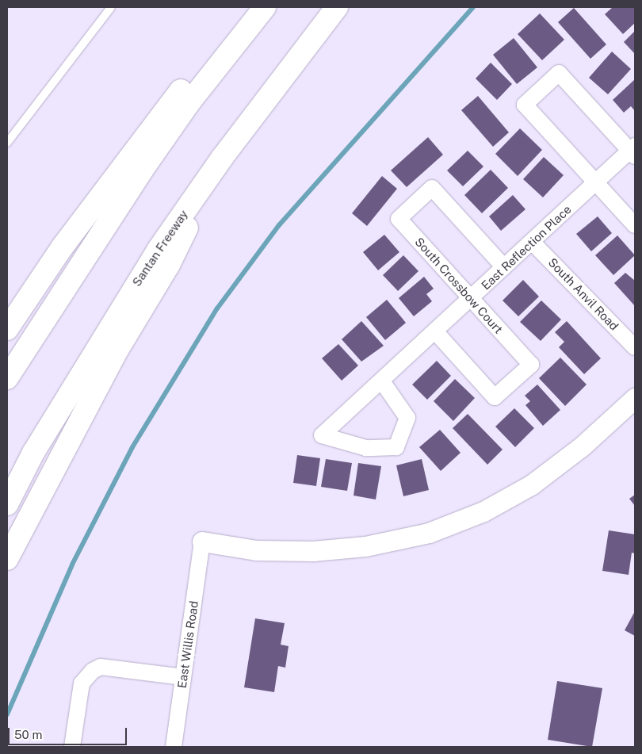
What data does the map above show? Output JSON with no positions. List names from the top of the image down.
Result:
{
  "streets": {
    "highway": ["Santan Freeway"],
    "street": [
      "East Reflection Place",
      "South Crossbow Court",
      "South Anvil Road",
      "East Willis Road"
    ]
  },
  "crossings": [
    ["East Reflection Place", "South Crossbow Court"],
    ["East Reflection Place", "South Anvil Road"]
  ],
  "scale_bar": "50 m"
}
